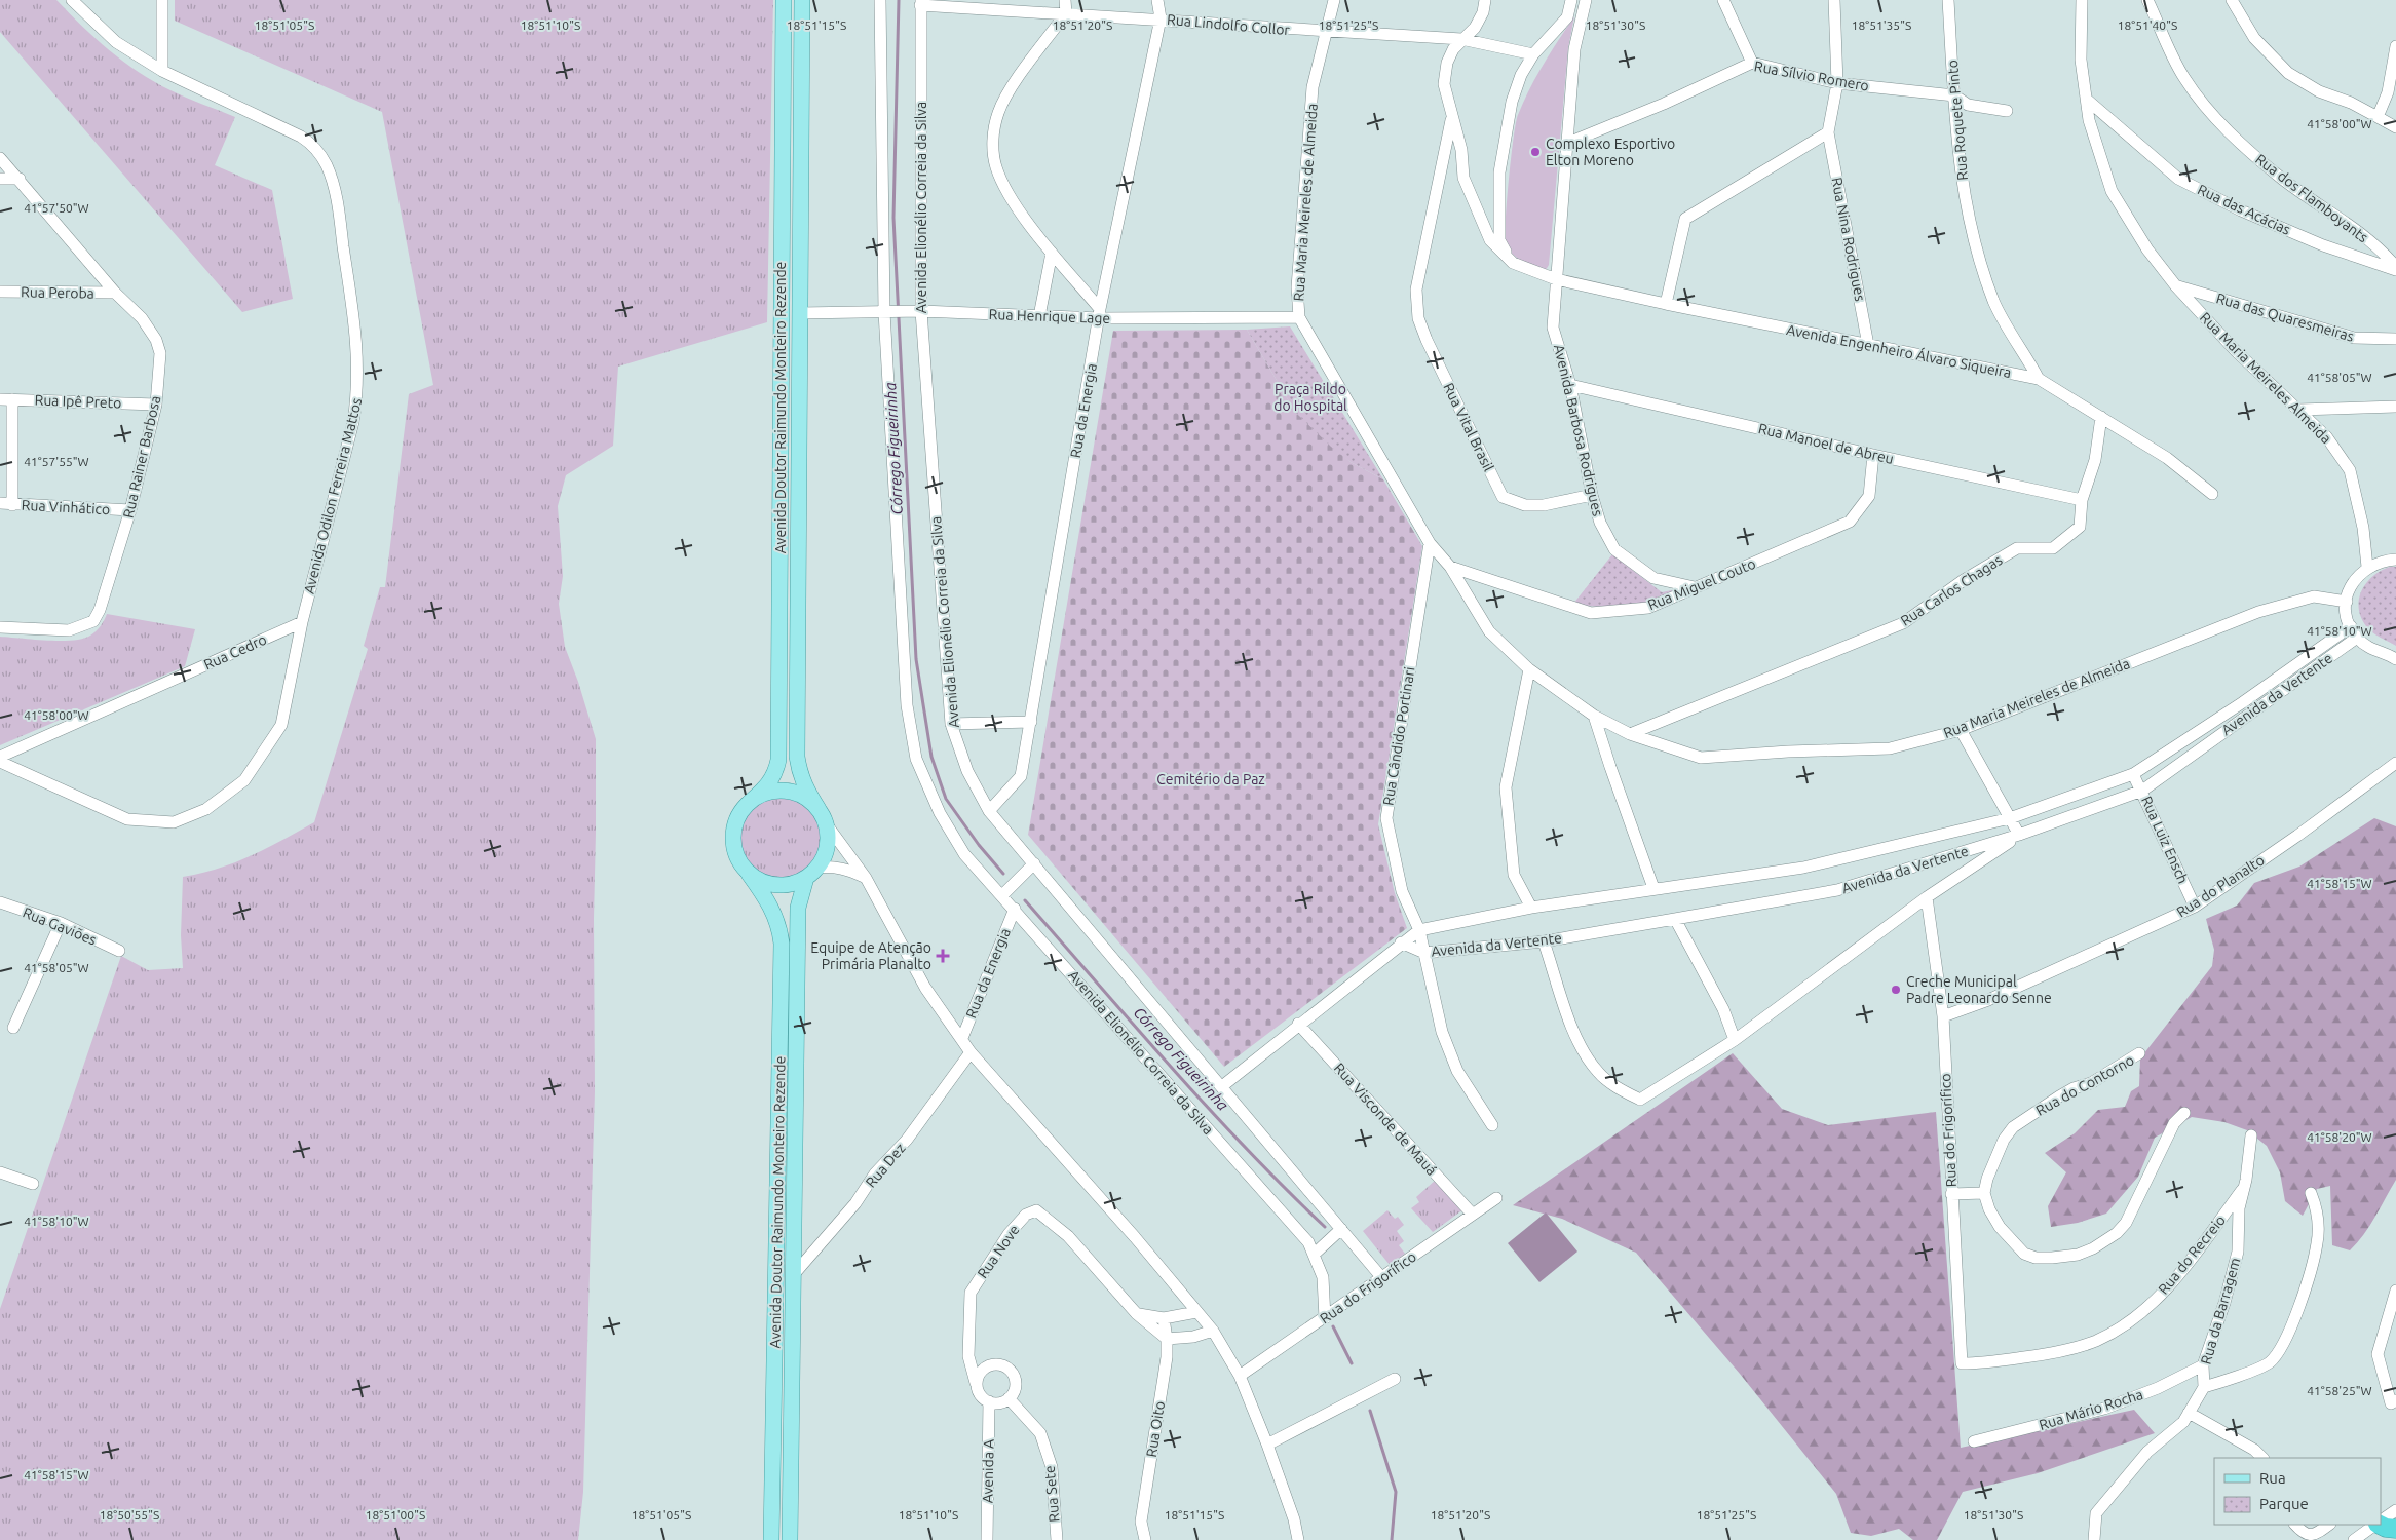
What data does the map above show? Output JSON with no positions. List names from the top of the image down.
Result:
{
  "streets": {
    "main road": ["Avenida Doutor Raimundo Monteiro Rezende"],
    "street": [
      "Rua Lindolfo Collor",
      "Rua Sílvio Romero",
      "Rua Roquete Pinto",
      "Rua dos Flamboyants",
      "Rua Maria Meireles de Almeida",
      "Avenida Elionélio Correia da Silva",
      "Rua das Acácias",
      "Rua Nina Rodrigues",
      "Rua Peroba",
      "Rua Henrique Lage",
      "Rua das Quaresmeiras",
      "Avenida Engenheiro Álvaro Siqueira",
      "Rua Maria Meireles Almeida",
      "Rua Ipê Preto",
      "Rua da Energia",
      "Rua Vital Brasil",
      "Avenida Barbosa Rodrigues",
      "Rua Manoel de Abreu",
      "Rua Rainer Barbosa",
      "Avenida Odilon Ferreira Mattos",
      "Rua Vinhático",
      "Rua Miguel Couto",
      "Rua Carlos Chagas",
      "Rua Cedro",
      "Avenida da Vertente",
      "Rua Cândido Portinari",
      "Rua Luiz Ensch",
      "Rua do Planalto",
      "Rua Gaviões",
      "Rua do Contorno",
      "Rua Visconde de Mauá",
      "Rua do Frigorífico",
      "Rua Dez",
      "Rua Nove",
      "Rua do Recreio",
      "Rua da Barragem",
      "Rua Mário Rocha",
      "Rua Oito",
      "Avenida A",
      "Rua Sete"
    ]
  },
  "crossings": [
    ["Rua Lindolfo Collor", "Rua Maria Meireles de Almeida"],
    ["Rua Lindolfo Collor", "Avenida Elionélio Correia da Silva"],
    ["Rua Lindolfo Collor", "Rua da Energia"],
    ["Rua Sílvio Romero", "Rua Roquete Pinto"],
    ["Rua Sílvio Romero", "Avenida Barbosa Rodrigues"],
    ["Rua Roquete Pinto", "Avenida Engenheiro Álvaro Siqueira"],
    ["Rua dos Flamboyants", "Rua das Acácias"],
    ["Rua Maria Meireles de Almeida", "Rua Henrique Lage"],
    ["Rua Maria Meireles de Almeida", "Rua Miguel Couto"],
    ["Rua Maria Meireles de Almeida", "Rua Carlos Chagas"],
    ["Rua Maria Meireles de Almeida", "Rua Cândido Portinari"],
    ["Avenida Elionélio Correia da Silva", "Rua Henrique Lage"],
    ["Avenida Elionélio Correia da Silva", "Rua da Energia"],
    ["Avenida Elionélio Correia da Silva", "Avenida da Vertente"],
    ["Avenida Elionélio Correia da Silva", "Rua do Frigorífico"],
    ["Rua das Acácias", "Rua Maria Meireles Almeida"],
    ["Rua Nina Rodrigues", "Avenida Engenheiro Álvaro Siqueira"],
    ["Rua Peroba", "Rua Rainer Barbosa"],
    ["Rua Henrique Lage", "Avenida Doutor Raimundo Monteiro Rezende"],
    ["Rua Henrique Lage", "Rua da Energia"],
    ["Rua das Quaresmeiras", "Rua Maria Meireles Almeida"],
    ["Avenida Engenheiro Álvaro Siqueira", "Avenida Barbosa Rodrigues"],
    ["Avenida Engenheiro Álvaro Siqueira", "Rua Carlos Chagas"],
    ["Rua Ipê Preto", "Rua Rainer Barbosa"],
    ["Avenida Doutor Raimundo Monteiro Rezende", "Rua Dez"],
    ["Rua Vital Brasil", "Avenida Barbosa Rodrigues"],
    ["Avenida Barbosa Rodrigues", "Rua Manoel de Abreu"],
    ["Avenida Barbosa Rodrigues", "Rua Miguel Couto"],
    ["Rua Manoel de Abreu", "Rua Miguel Couto"],
    ["Rua Manoel de Abreu", "Rua Carlos Chagas"],
    ["Rua Rainer Barbosa", "Rua Vinhático"],
    ["Avenida Odilon Ferreira Mattos", "Rua Cedro"],
    ["Avenida da Vertente", "Rua Cândido Portinari"],
    ["Avenida da Vertente", "Rua Luiz Ensch"],
    ["Avenida da Vertente", "Rua Visconde de Mauá"],
    ["Rua Luiz Ensch", "Rua do Planalto"],
    ["Rua do Planalto", "Rua do Frigorífico"],
    ["Rua Visconde de Mauá", "Rua do Frigorífico"],
    ["Rua do Frigorífico", "Rua do Recreio"],
    ["Rua Nove", "Rua Oito"],
    ["Rua Nove", "Avenida A"],
    ["Rua Nove", "Rua Sete"],
    ["Rua do Recreio", "Rua da Barragem"],
    ["Rua da Barragem", "Rua Mário Rocha"],
    ["Avenida A", "Rua Sete"]
  ],
  "water": ["Córrego Figueirinha"],
  "parks": ["Praça Rildo do Hospital", "Cemitério da Paz"],
  "places": {
    "other": ["Complexo Esportivo Elton Moreno", "Creche Municipal Padre Leonardo Senne"],
    "health": ["Equipe de Atenção Primária Planalto"]
  },
  "legend": ["Rua", "Parque"],
  "coordinates": [
    "18°51'05\"S",
    "18°51'10\"S",
    "18°51'15\"S",
    "18°51'20\"S",
    "18°51'25\"S",
    "18°51'30\"S",
    "18°51'35\"S",
    "18°51'40\"S",
    "41°58'00\"W",
    "41°57'50\"W",
    "41°58'05\"W",
    "41°57'55\"W",
    "41°58'10\"W",
    "41°58'15\"W",
    "41°58'20\"W",
    "41°58'25\"W",
    "18°50'55\"S",
    "18°51'00\"S"
  ]
}
